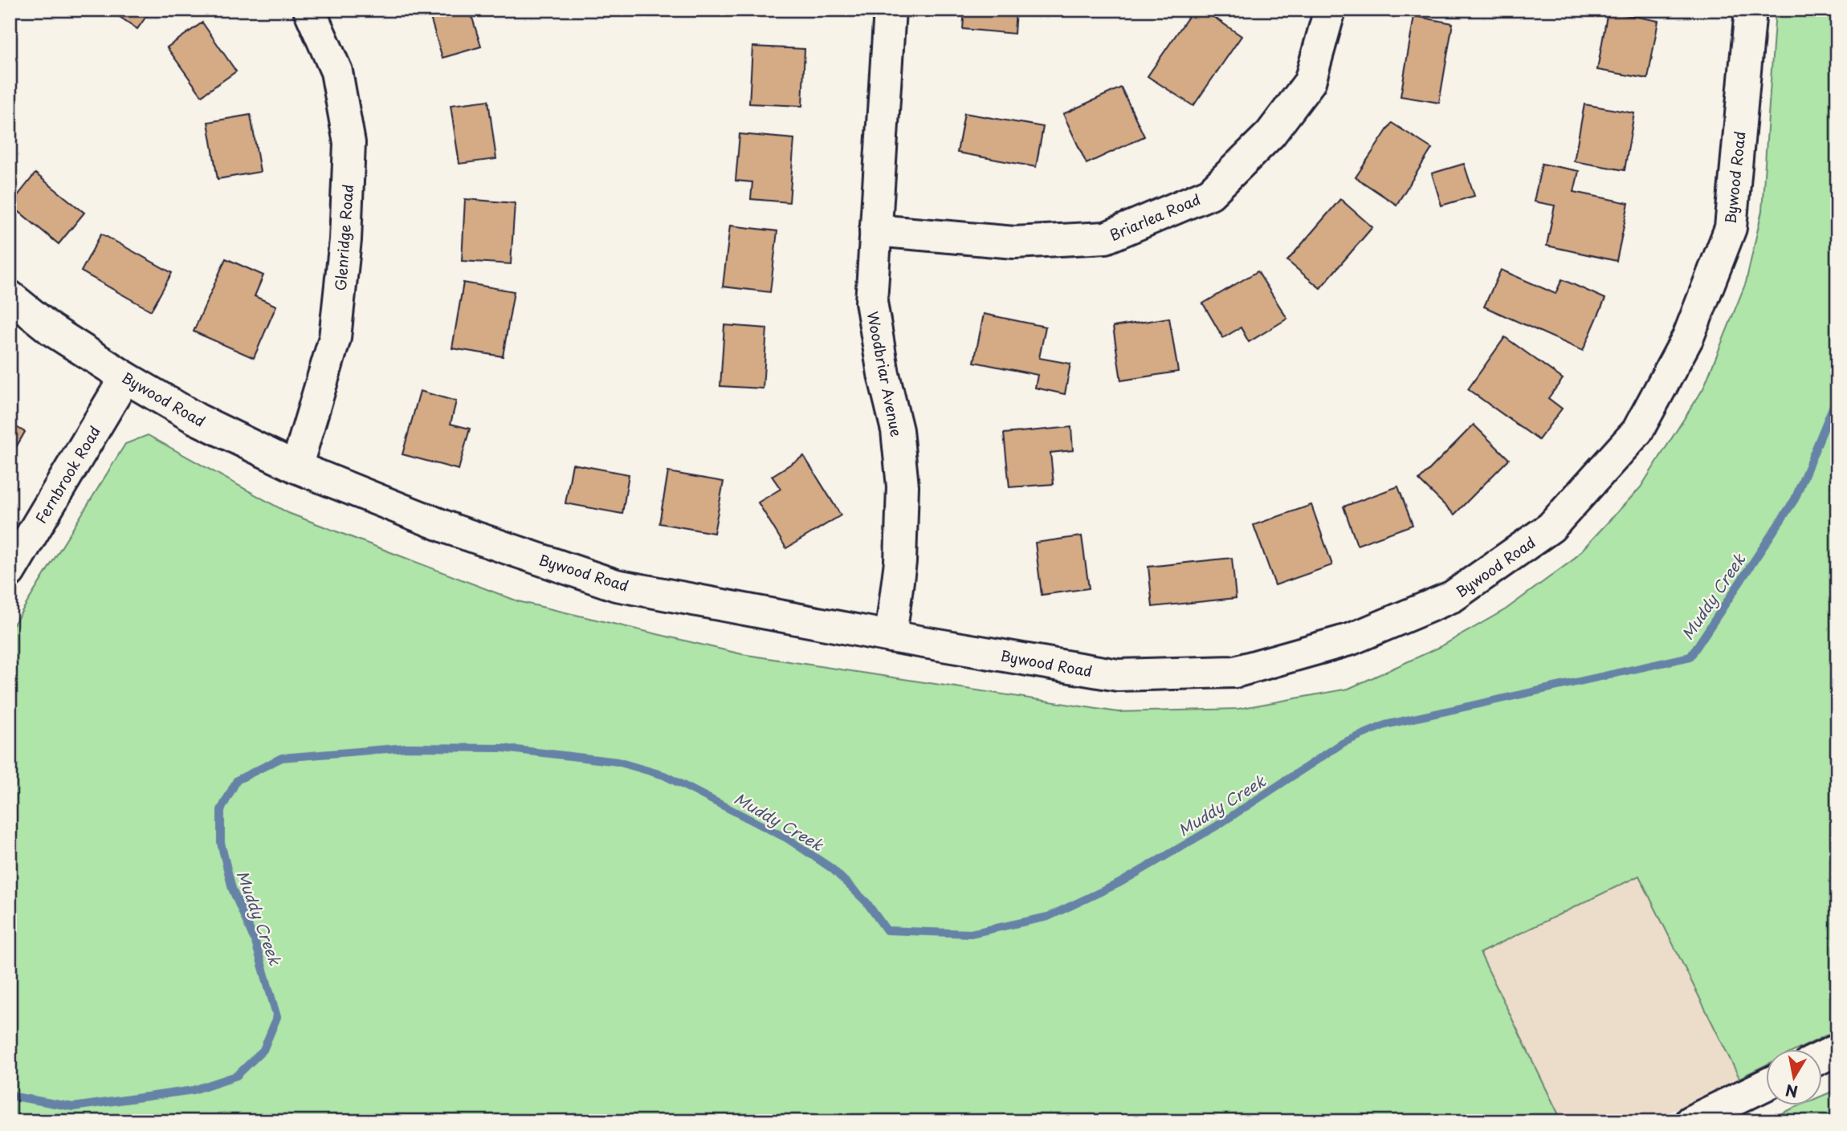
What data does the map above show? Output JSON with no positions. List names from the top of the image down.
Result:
{
  "streets": {
    "street": [
      "Bywood Road",
      "Briarlea Road",
      "Glenridge Road",
      "Woodbriar Avenue",
      "Fernbrook Road"
    ]
  },
  "crossings": [
    ["Bywood Road", "Glenridge Road"],
    ["Bywood Road", "Woodbriar Avenue"],
    ["Bywood Road", "Fernbrook Road"],
    ["Briarlea Road", "Woodbriar Avenue"]
  ],
  "water": ["Muddy Creek"],
  "north": "bottom"
}
